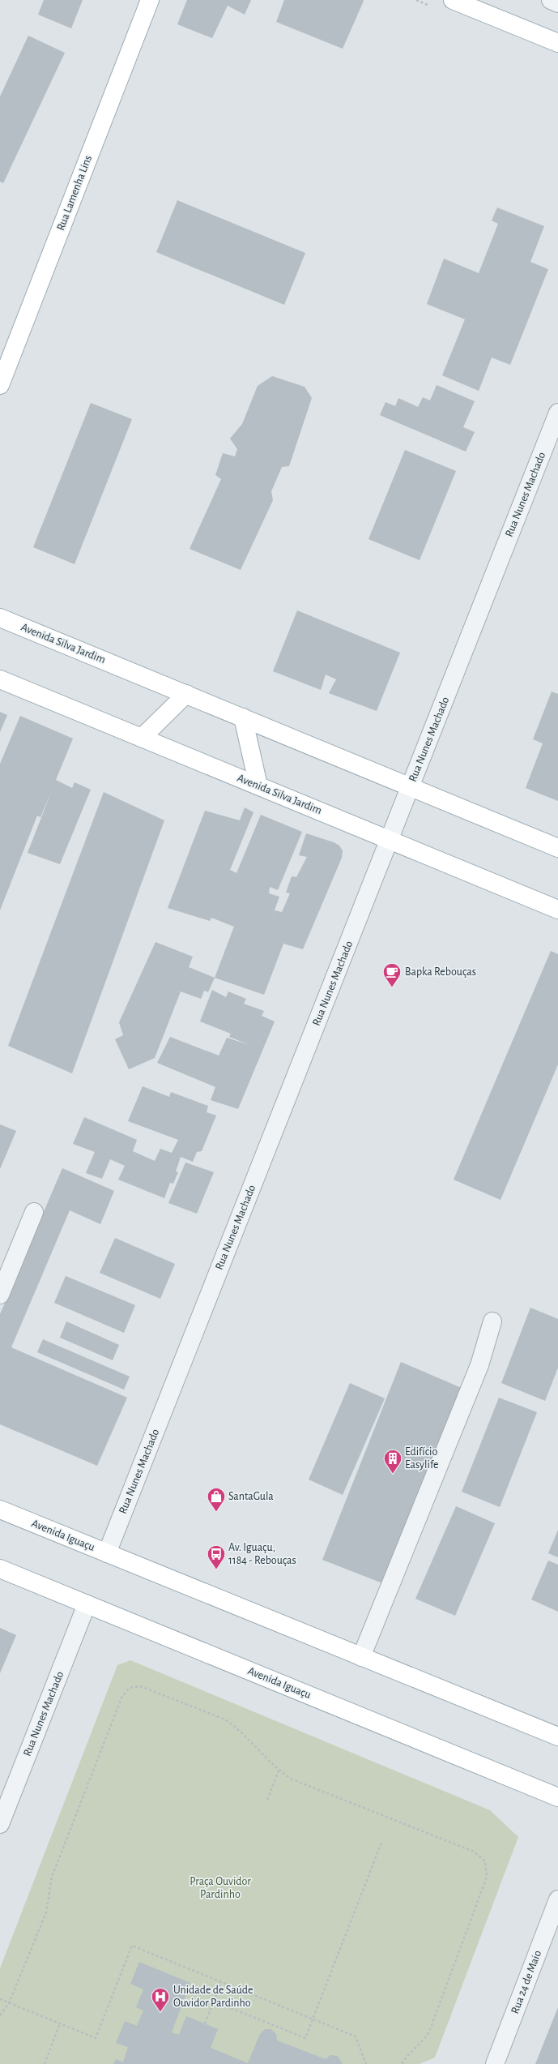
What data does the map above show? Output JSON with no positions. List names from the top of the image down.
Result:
{
  "streets": {
    "main road": ["Rua Lamenha Lins", "Avenida Silva Jardim", "Avenida Iguaçu"],
    "street": ["Rua Nunes Machado", "Rua 24 de Maio"]
  },
  "crossings": [
    ["Rua Nunes Machado", "Avenida Silva Jardim"],
    ["Rua Nunes Machado", "Avenida Iguaçu"]
  ],
  "parks": ["Praça Ouvidor Pardinho"],
  "places": {
    "cafe": ["Bapka Rebouças"],
    "building": ["Edifício Easylife"],
    "shop": ["SantaGula"],
    "bus stop": ["Av. Iguaçu, 1184 - Rebouças"],
    "hospital": ["Unidade de Saúde Ouvidor Pardinho"]
  }
}
